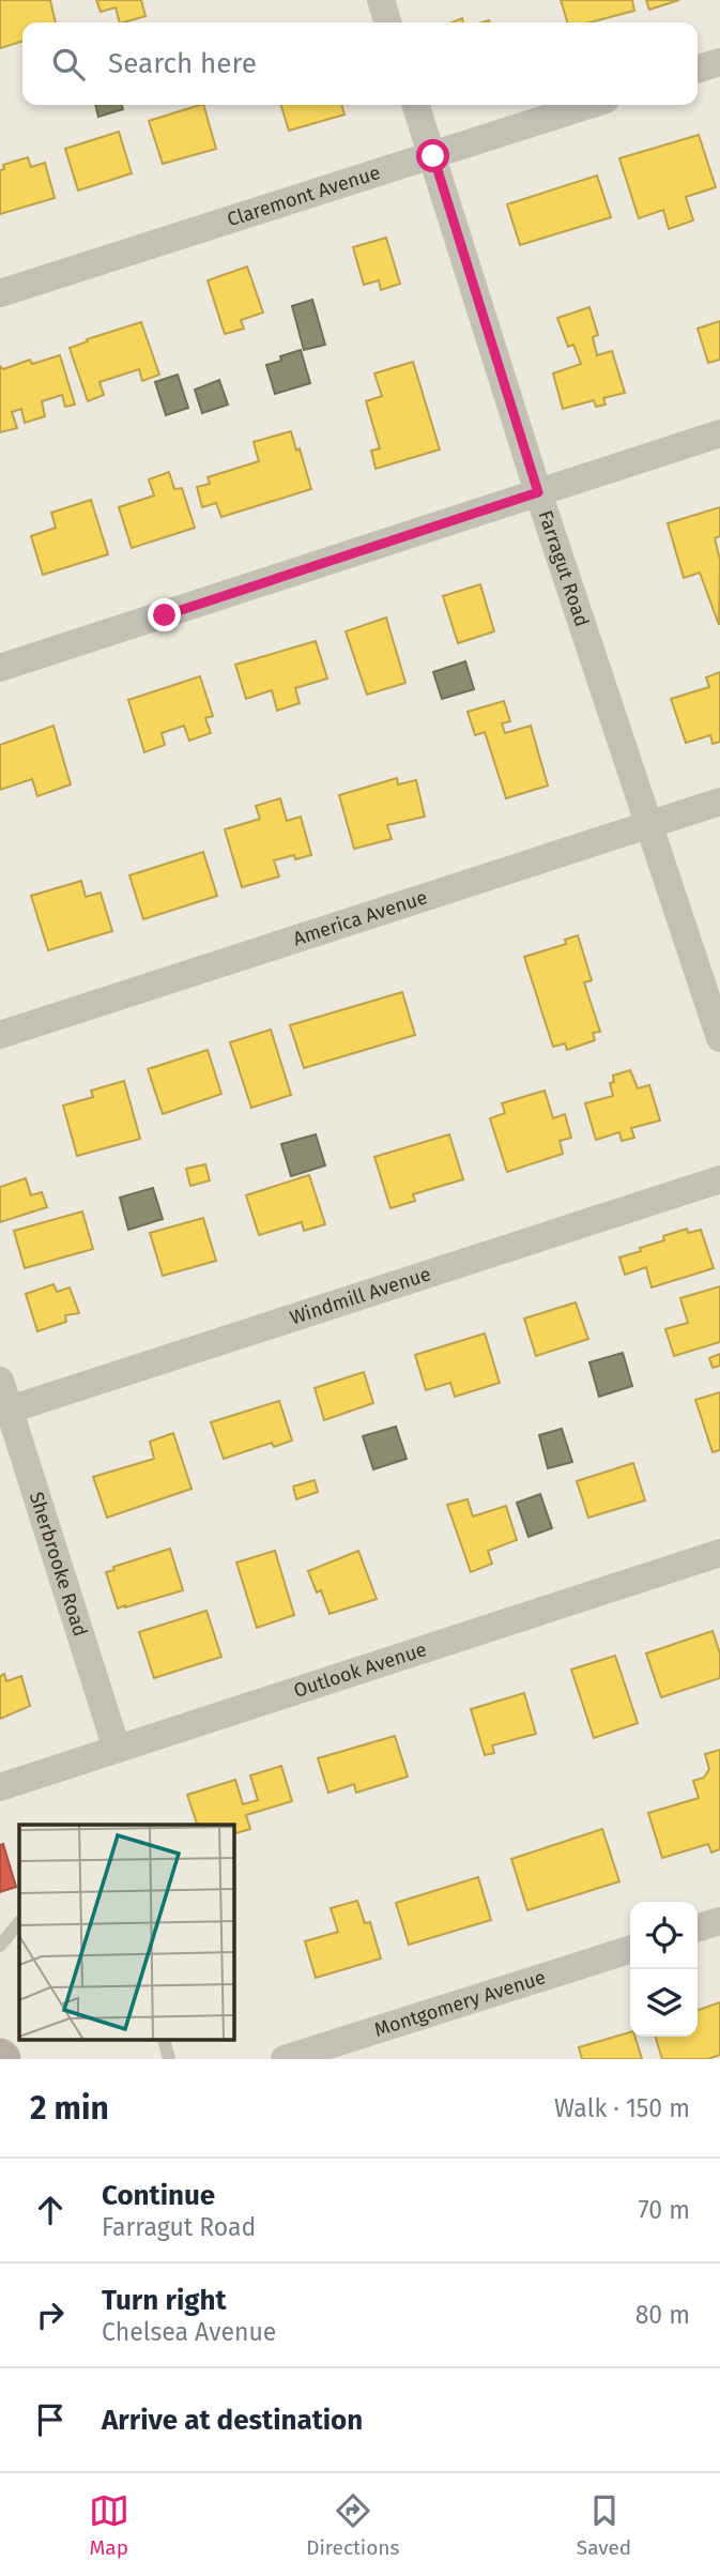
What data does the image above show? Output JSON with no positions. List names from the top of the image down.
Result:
{
  "streets": {
    "street": [
      "Claremont Avenue",
      "Farragut Road",
      "America Avenue",
      "Windmill Avenue",
      "Sherbrooke Road",
      "Outlook Avenue",
      "Montgomery Avenue"
    ]
  },
  "crossings": [
    ["Claremont Avenue", "Farragut Road"],
    ["Farragut Road", "America Avenue"],
    ["Windmill Avenue", "Sherbrooke Road"],
    ["Sherbrooke Road", "Outlook Avenue"]
  ],
  "page": {
    "search": "Search here",
    "heading": ["2 min", "Walk · 150 m"],
    "list": [
      ["Continue", "Farragut Road", "70 m"],
      ["Turn right", "Chelsea Avenue", "80 m"],
      "Arrive at destination"
    ],
    "nav": ["Map", "Directions", "Saved"]
  }
}
